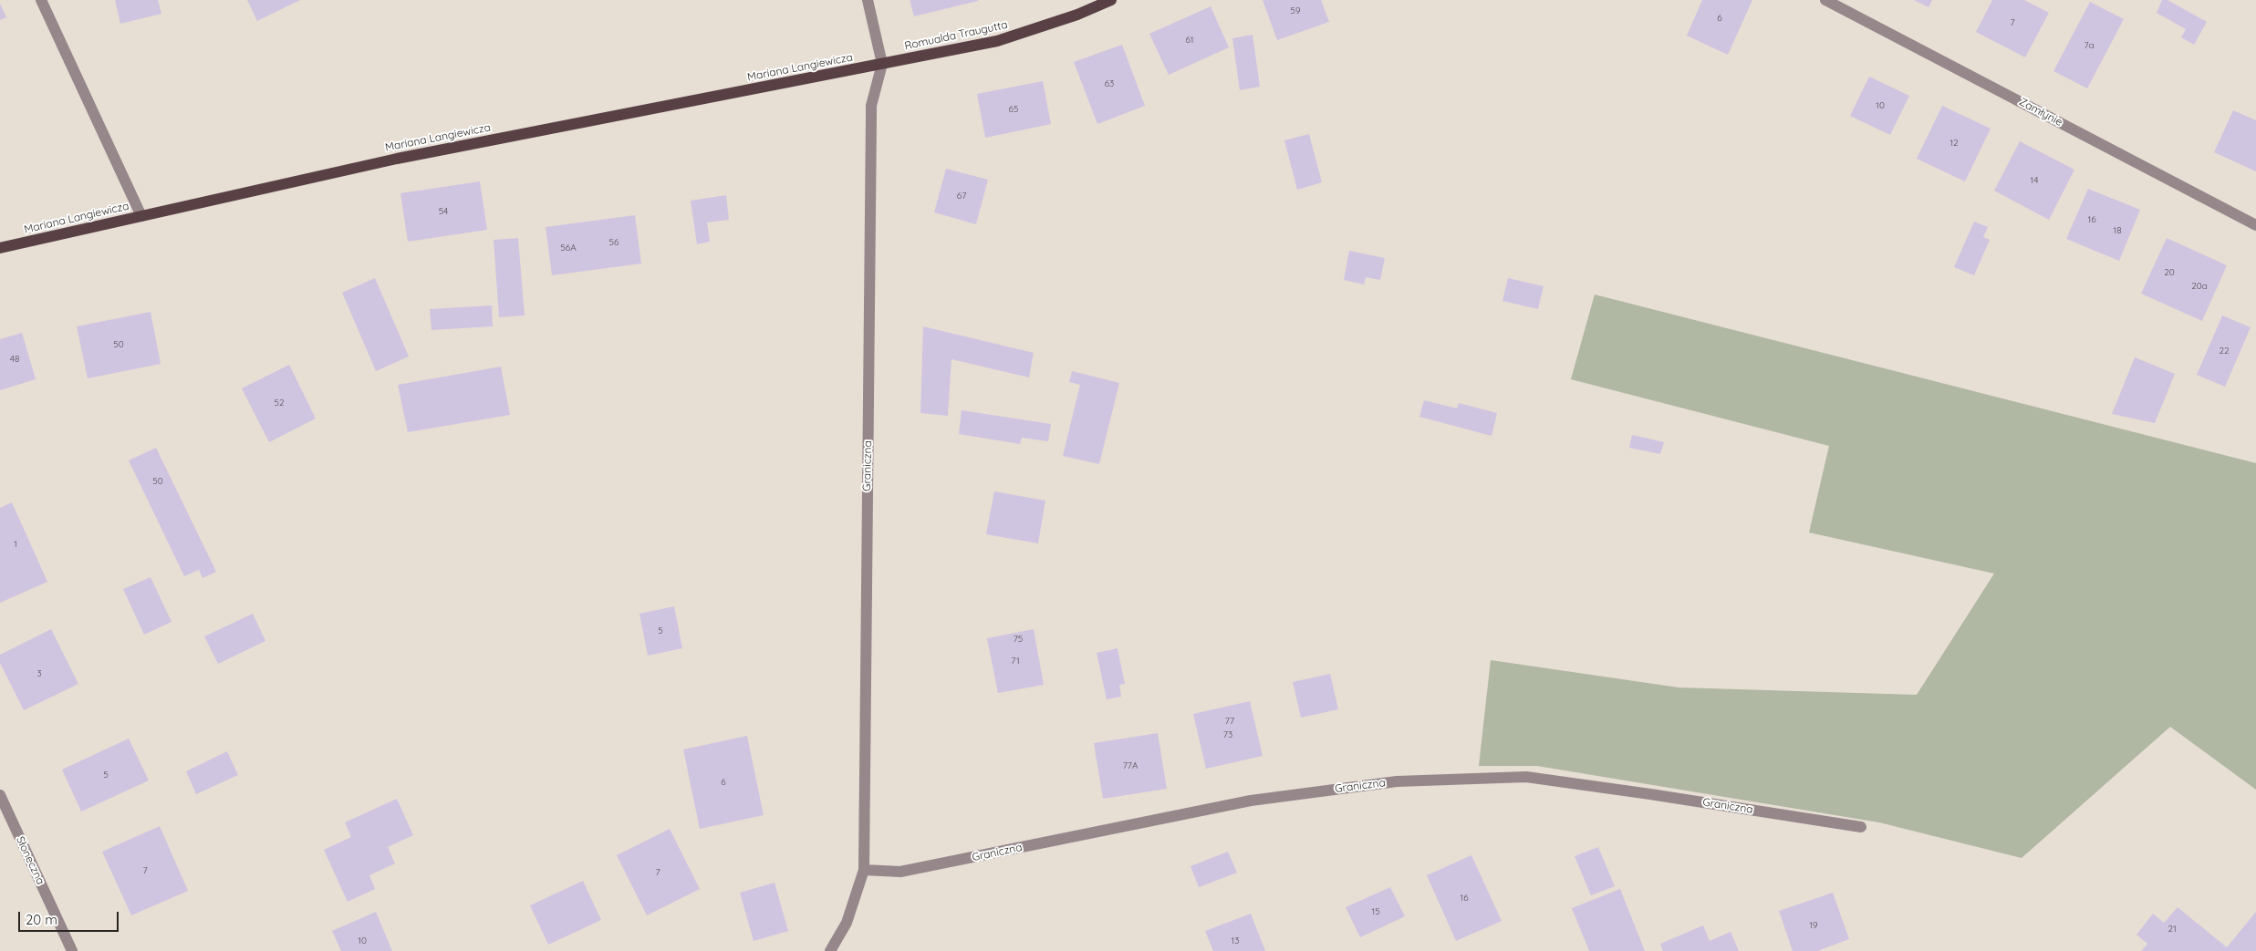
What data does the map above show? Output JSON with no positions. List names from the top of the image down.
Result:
{
  "streets": {
    "main road": ["Romualda Traugutta", "Mariana Langiewicza"],
    "street": ["Zamłynie", "Graniczna", "Słoneczna"]
  },
  "crossings": [
    ["Romualda Traugutta", "Mariana Langiewicza"],
    ["Romualda Traugutta", "Graniczna"],
    ["Mariana Langiewicza", "Graniczna"]
  ],
  "house_numbers": [
    "59",
    "6",
    "7",
    "61",
    "7a",
    "63",
    "10",
    "65",
    "12",
    "14",
    "67",
    "54",
    "16",
    "18",
    "56",
    "56A",
    "20",
    "20a",
    "50",
    "22",
    "48",
    "52",
    "50",
    "1",
    "5",
    "75",
    "71",
    "3",
    "77",
    "73",
    "77A",
    "5",
    "6",
    "7",
    "7",
    "16",
    "15",
    "19",
    "21",
    "10",
    "13"
  ],
  "scale_bar": "20 m"
}
